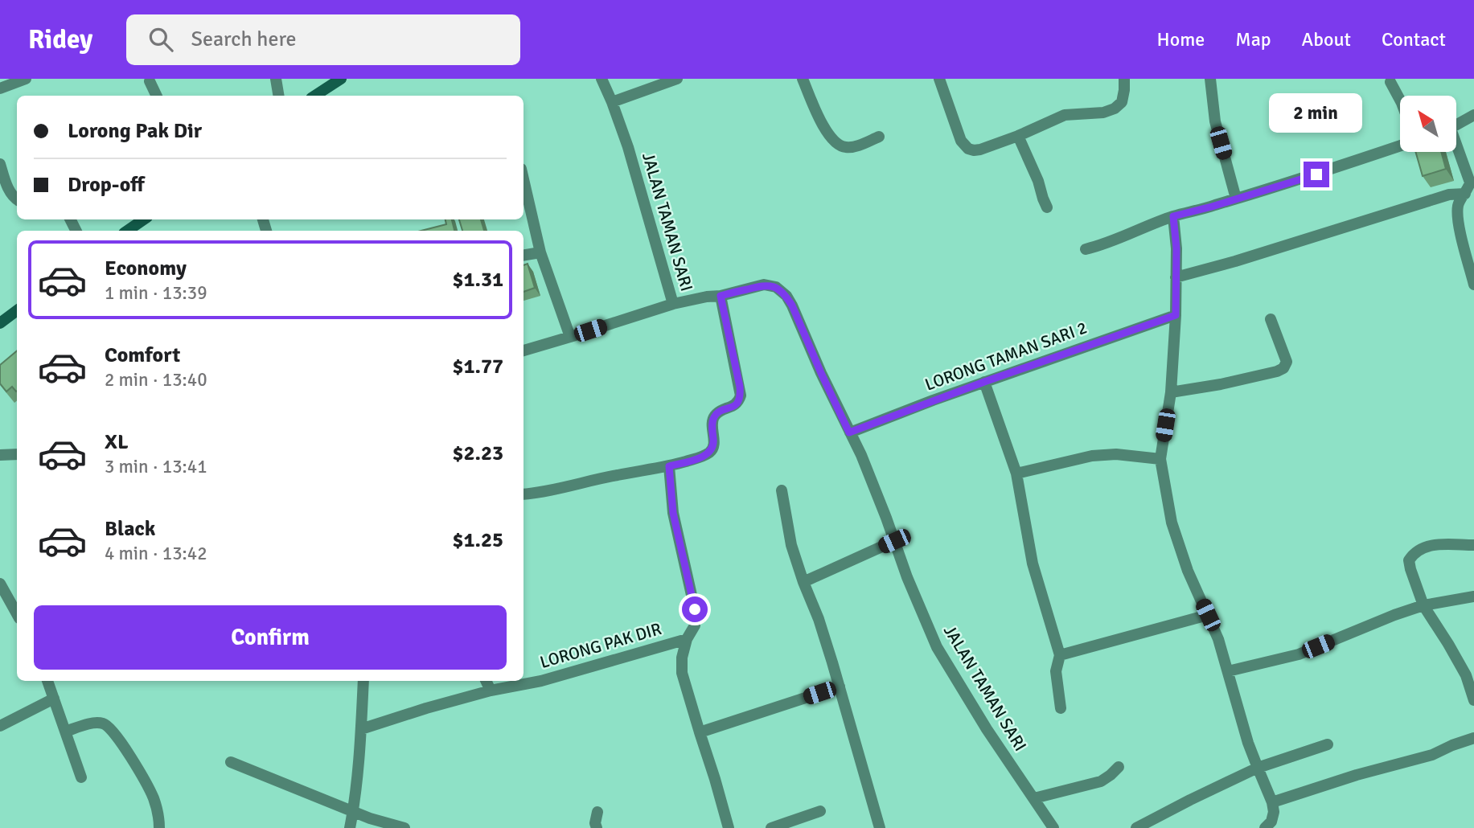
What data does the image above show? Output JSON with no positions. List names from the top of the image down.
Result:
{
  "streets": {
    "street": ["JALAN TAMAN SARI", "LORONG TAMAN SARI 2", "LORONG PAK DIR"]
  },
  "crossings": [
    ["JALAN TAMAN SARI", "LORONG TAMAN SARI 2"]
  ],
  "north": "top left",
  "page": {
    "header": "Ridey",
    "search": "Search here",
    "nav": [
      "Home",
      "Map",
      "About",
      "Contact"
    ],
    "bubble": "2 min",
    "banner": ["Lorong Pak Dir", "Drop-off"],
    "list": [
      {
        "name": "Economy",
        "note": "1 min · 13:39",
        "value": "$1.31"
      },
      {
        "name": "Comfort",
        "note": "2 min · 13:40",
        "value": "$1.77"
      },
      {
        "name": "XL",
        "note": "3 min · 13:41",
        "value": "$2.23"
      },
      {
        "name": "Black",
        "note": "4 min · 13:42",
        "value": "$1.25"
      }
    ],
    "buttons": "Confirm"
  }
}
